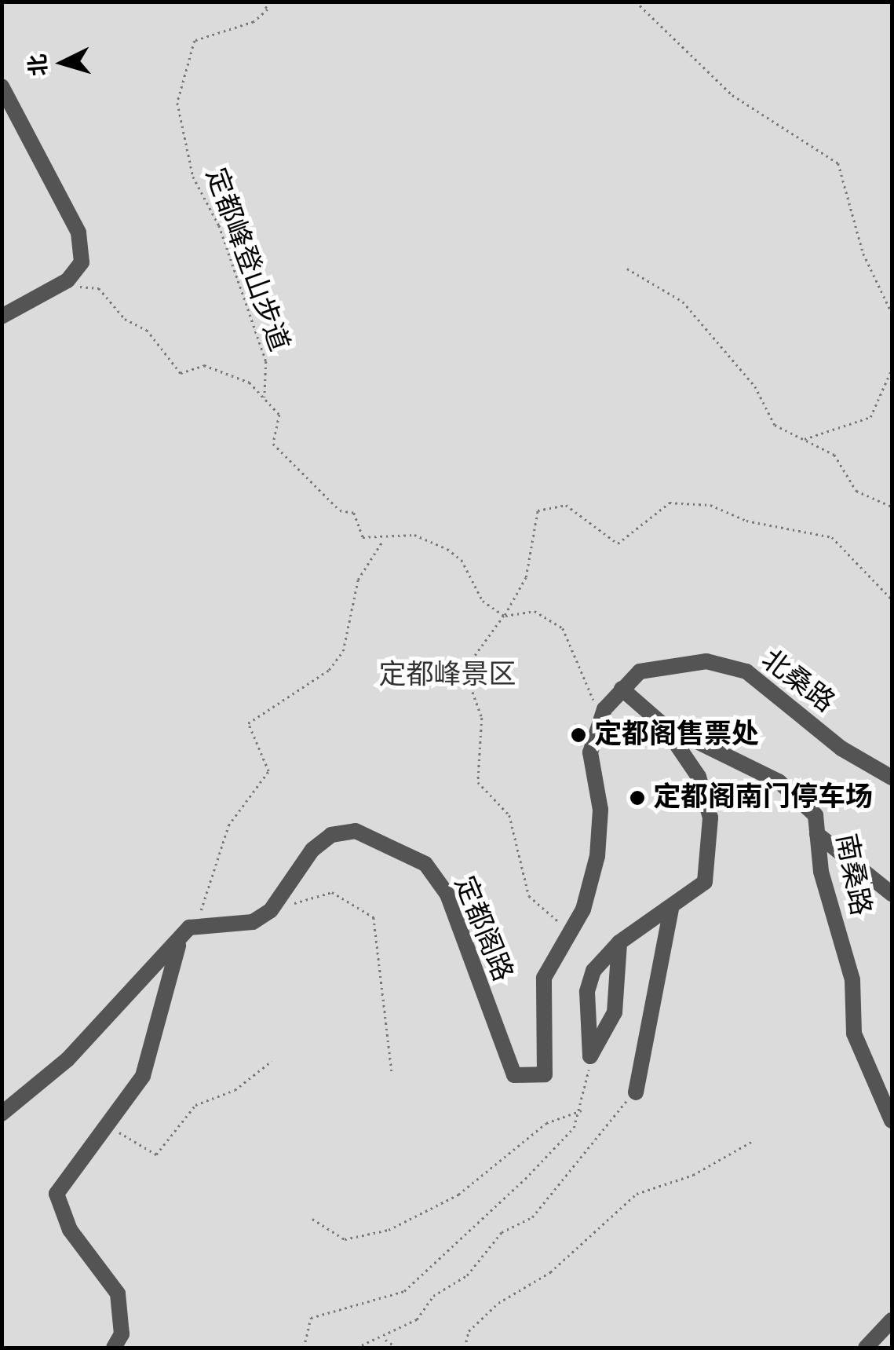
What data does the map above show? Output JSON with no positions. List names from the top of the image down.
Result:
{
  "streets": {
    "street": ["北桑路", "南桑路", "定都阁路"],
    "path": ["定都峰登山步道"]
  },
  "crossings": [
    ["北桑路", "南桑路"],
    ["北桑路", "定都阁路"],
    ["南桑路", "定都阁路"]
  ],
  "parks": ["定都峰景区"],
  "places": ["定都阁售票处", "定都阁南门停车场"],
  "north": "left"
}
